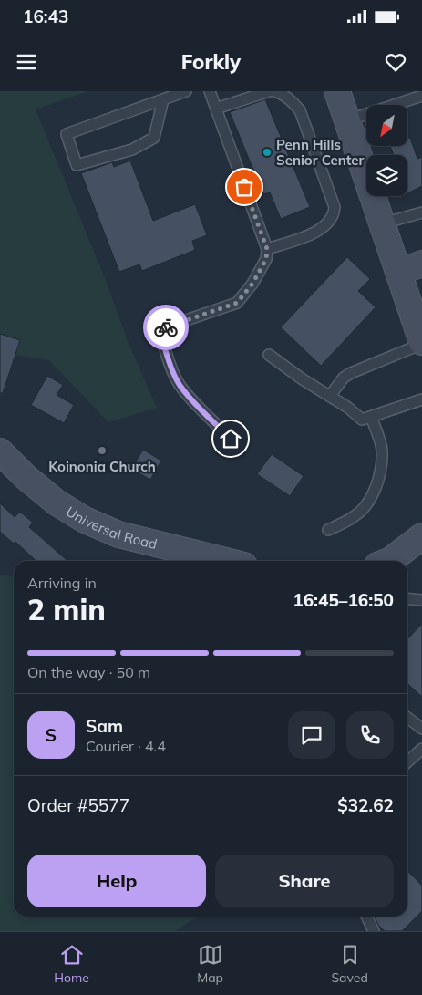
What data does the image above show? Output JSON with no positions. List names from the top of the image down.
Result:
{
  "streets": {
    "street": ["Universal Road"]
  },
  "places": ["Penn Hills Senior Center", "Koinonia Church"],
  "north": "bottom left",
  "page": {
    "status": "16:43",
    "header": "Forkly",
    "heading": ["2 min", "Arriving in", "16:45–16:50"],
    "panel": [
      "Sam",
      "Courier · 4.4",
      "Order #5577",
      "$32.62"
    ],
    "bar": "On the way · 50 m",
    "round": "S",
    "buttons": ["Help", "Share"],
    "tabs": ["Home", "Map", "Saved"]
  }
}
